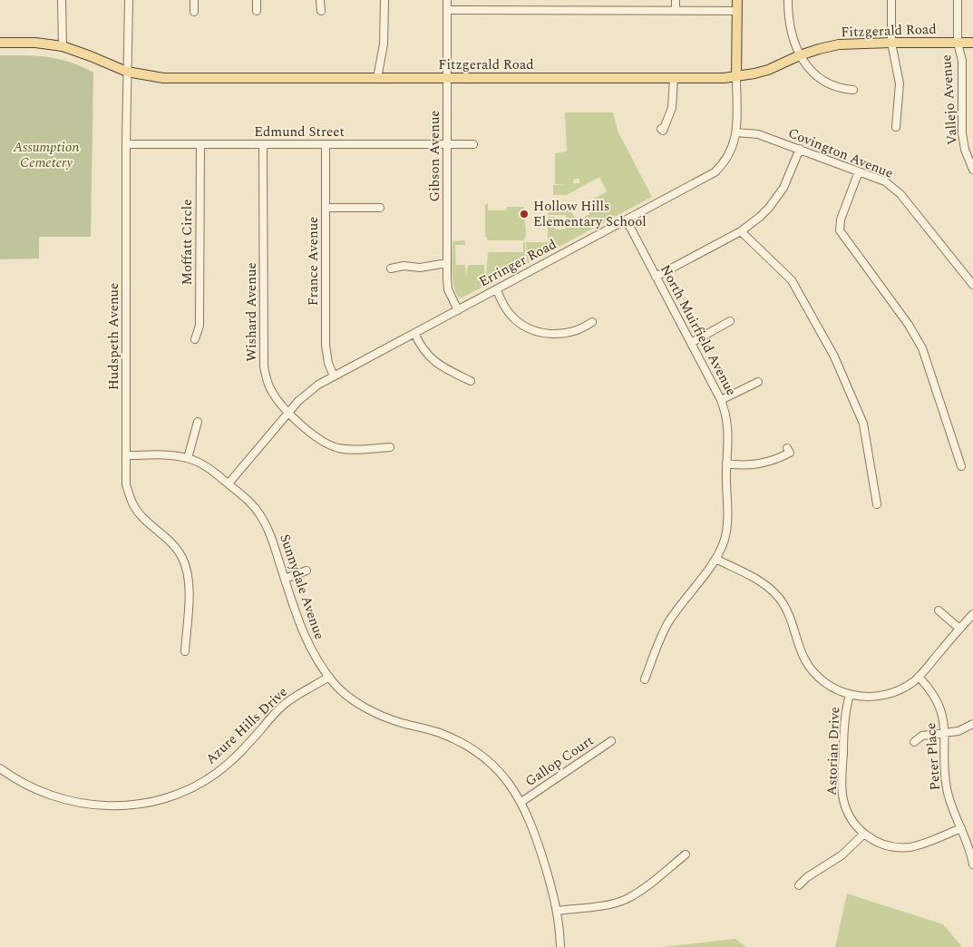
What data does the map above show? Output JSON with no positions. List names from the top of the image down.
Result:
{
  "streets": {
    "main road": ["Fitzgerald Road", "Erringer Road"],
    "street": [
      "Vallejo Avenue",
      "Edmund Street",
      "Covington Avenue",
      "Gibson Avenue",
      "Moffatt Circle",
      "France Avenue",
      "Wishard Avenue",
      "North Muirfield Avenue",
      "Hudspeth Avenue",
      "Sunnydale Avenue",
      "Azure Hills Drive",
      "Astorian Drive",
      "Peter Place",
      "Gallop Court"
    ]
  },
  "crossings": [
    ["Fitzgerald Road", "Vallejo Avenue"],
    ["Fitzgerald Road", "Gibson Avenue"],
    ["Fitzgerald Road", "Erringer Road"],
    ["Fitzgerald Road", "Hudspeth Avenue"],
    ["Edmund Street", "Gibson Avenue"],
    ["Edmund Street", "Moffatt Circle"],
    ["Edmund Street", "France Avenue"],
    ["Edmund Street", "Wishard Avenue"],
    ["Edmund Street", "Hudspeth Avenue"],
    ["Covington Avenue", "Erringer Road"],
    ["Gibson Avenue", "Erringer Road"],
    ["France Avenue", "Erringer Road"],
    ["Erringer Road", "Wishard Avenue"],
    ["Erringer Road", "North Muirfield Avenue"],
    ["Erringer Road", "Sunnydale Avenue"],
    ["Hudspeth Avenue", "Sunnydale Avenue"],
    ["Sunnydale Avenue", "Azure Hills Drive"],
    ["Sunnydale Avenue", "Gallop Court"],
    ["Astorian Drive", "Peter Place"]
  ],
  "parks": ["Assumption Cemetery"],
  "places": ["Hollow Hills Elementary School"]
}
